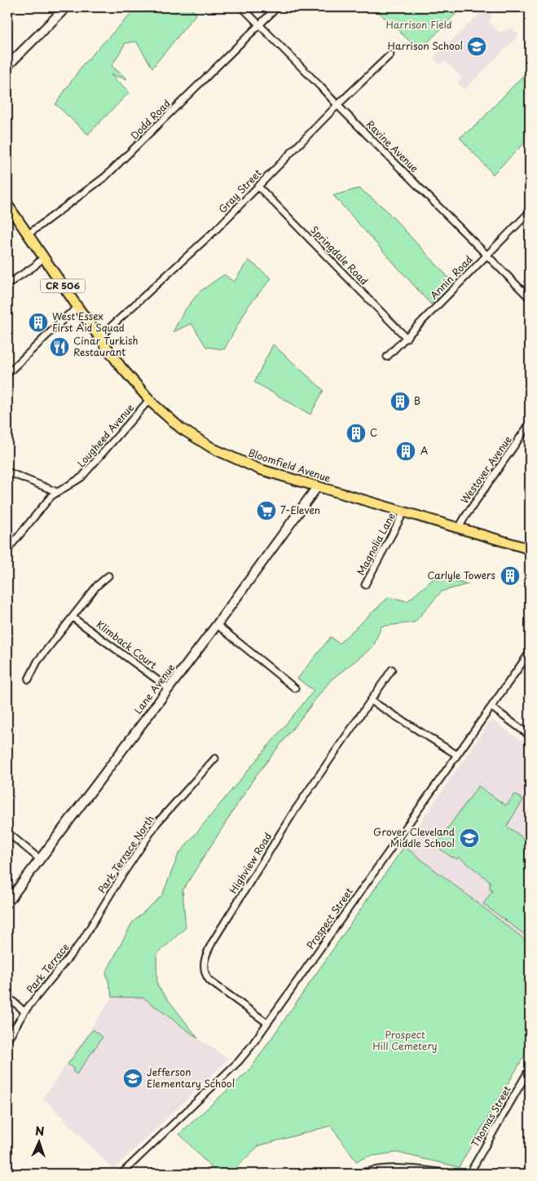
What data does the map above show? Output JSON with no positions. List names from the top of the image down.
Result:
{
  "streets": {
    "main road": ["CR 506", "Bloomfield Avenue"],
    "street": [
      "Dodd Road",
      "Ravine Avenue",
      "Gray Street",
      "Springdale Road",
      "Annin Road",
      "Lougheed Avenue",
      "Westover Avenue",
      "Magnolia Lane",
      "Klimback Court",
      "Lane Avenue",
      "Park Terrace North",
      "Highview Road",
      "Prospect Street",
      "Park Terrace",
      "Thomas Street"
    ]
  },
  "crossings": [
    ["Dodd Road", "Ravine Avenue"],
    ["Dodd Road", "Bloomfield Avenue"],
    ["Ravine Avenue", "Gray Street"],
    ["Ravine Avenue", "Annin Road"],
    ["Gray Street", "Springdale Road"],
    ["Gray Street", "Bloomfield Avenue"],
    ["Springdale Road", "Annin Road"],
    ["Lougheed Avenue", "Bloomfield Avenue"],
    ["Bloomfield Avenue", "Westover Avenue"],
    ["Bloomfield Avenue", "Magnolia Lane"],
    ["Bloomfield Avenue", "Lane Avenue"],
    ["Klimback Court", "Lane Avenue"],
    ["Park Terrace North", "Park Terrace"],
    ["Highview Road", "Prospect Street"]
  ],
  "parks": ["Harrison Field", "Prospect Hill Cemetery"],
  "places": {
    "school or university": ["Harrison School", "Grover Cleveland Middle School", "Jefferson Elementary School"],
    "building": [
      "West Essex First Aid Squad",
      "B",
      "C",
      "A",
      "Carlyle Towers"
    ],
    "restaurant": ["Cinar Turkish Restaurant"],
    "supermarket": ["7-Eleven"]
  },
  "north": "top"
}
